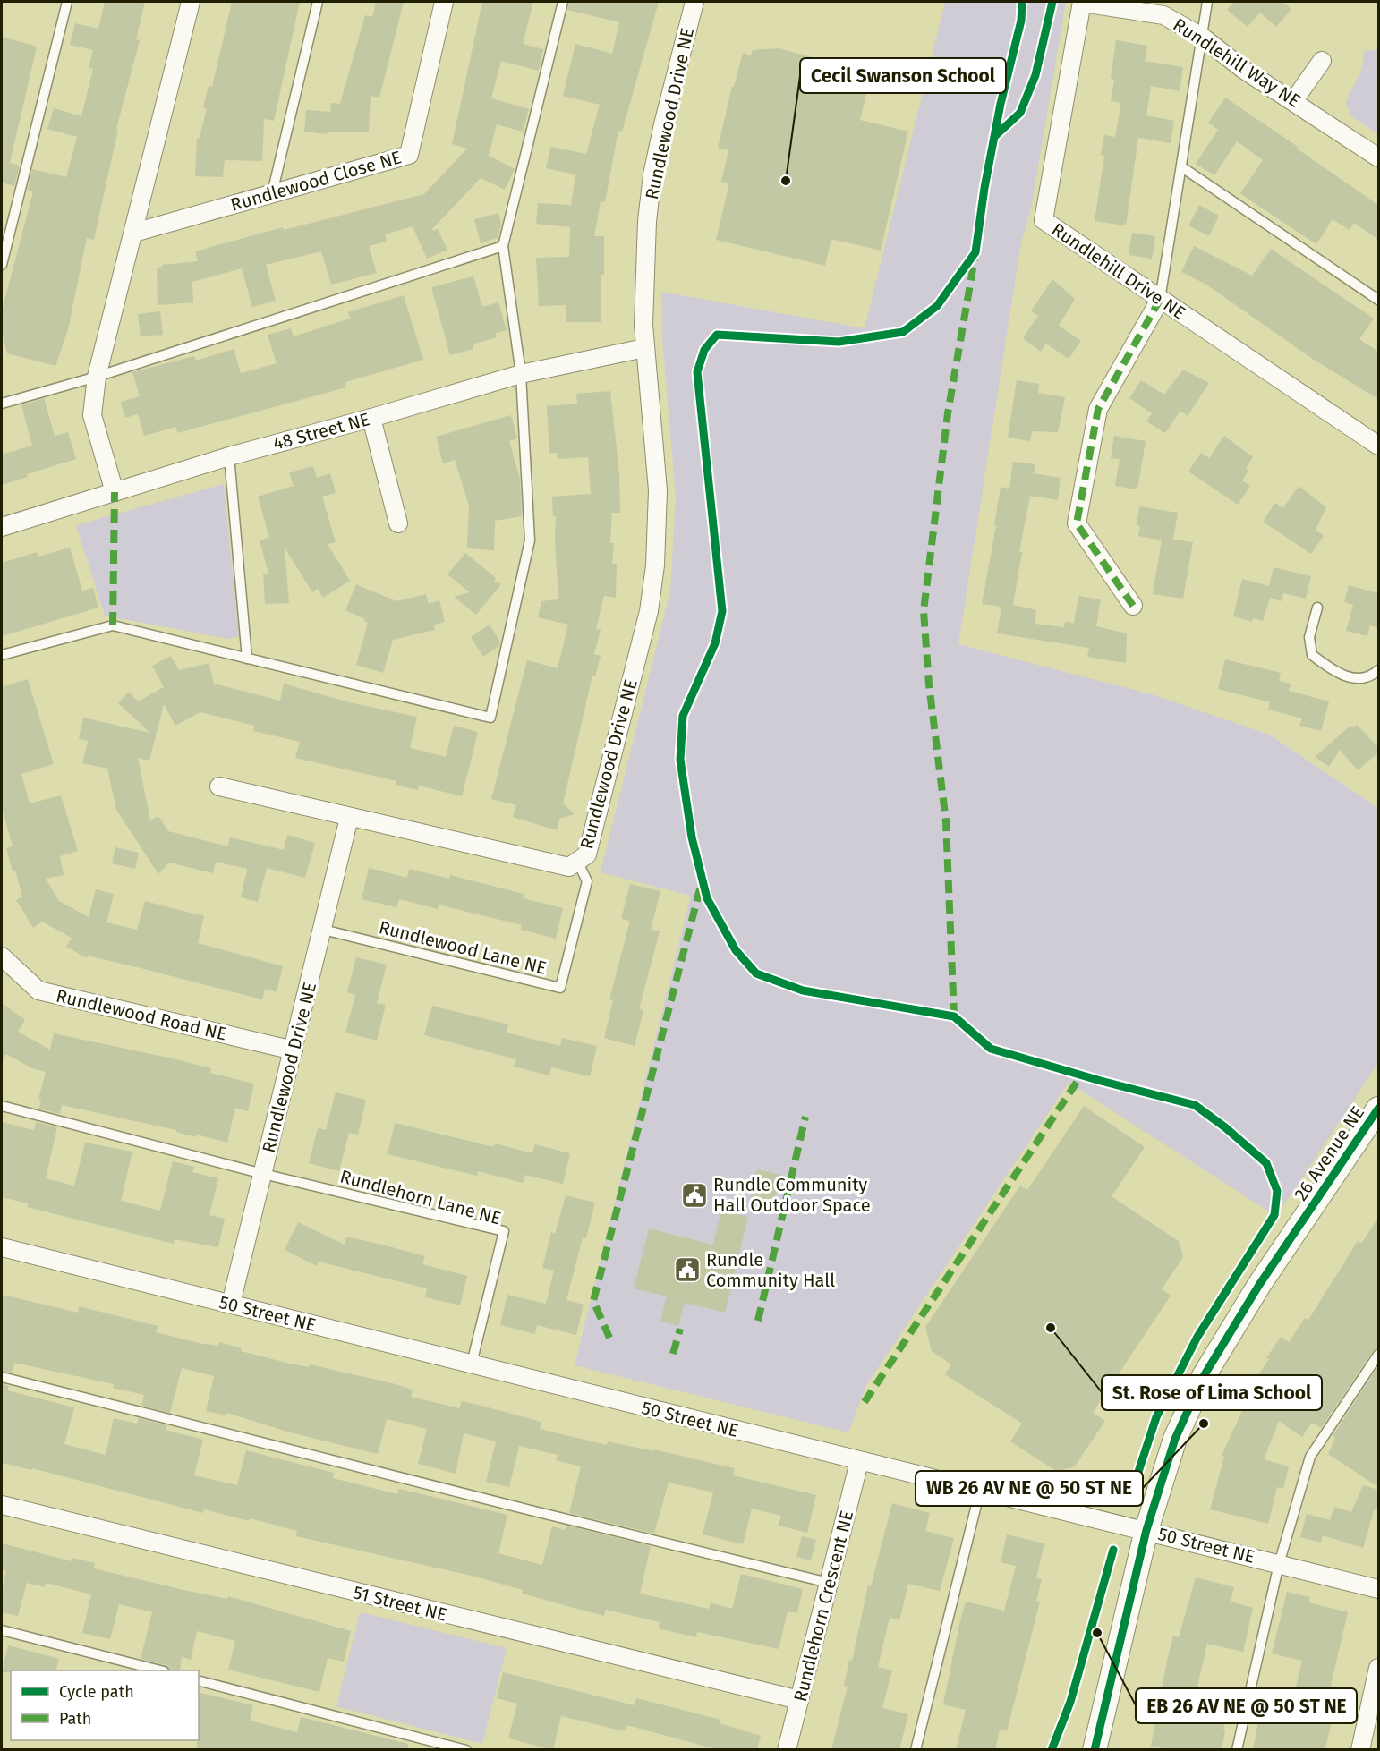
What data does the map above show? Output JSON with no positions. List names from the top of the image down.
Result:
{
  "streets": {
    "street": [
      "Rundlehill Way NE",
      "Rundlewood Drive NE",
      "Rundlewood Close NE",
      "Rundlehill Drive NE",
      "48 Street NE",
      "Rundlewood Road NE",
      "26 Avenue NE",
      "50 Street NE",
      "51 Street NE",
      "Rundlehorn Crescent NE"
    ],
    "lane": ["Rundlewood Lane NE", "Rundlehorn Lane NE"]
  },
  "crossings": [
    ["Rundlehill Way NE", "Rundlehill Drive NE"],
    ["Rundlewood Drive NE", "48 Street NE"],
    ["Rundlewood Drive NE", "Rundlewood Lane NE"],
    ["Rundlewood Drive NE", "Rundlewood Road NE"],
    ["Rundlewood Drive NE", "Rundlehorn Lane NE"],
    ["Rundlewood Drive NE", "50 Street NE"],
    ["26 Avenue NE", "50 Street NE"],
    ["Rundlehorn Lane NE", "50 Street NE"],
    ["50 Street NE", "Rundlehorn Crescent NE"],
    ["51 Street NE", "Rundlehorn Crescent NE"]
  ],
  "places": {
    "other": [
      "Cecil Swanson School",
      "St. Rose of Lima School",
      "WB 26 AV NE @ 50 ST NE",
      "EB 26 AV NE @ 50 ST NE"
    ],
    "public building": ["Rundle Community Hall Outdoor Space", "Rundle Community Hall"]
  },
  "legend": ["Cycle path", "Path"]
}
